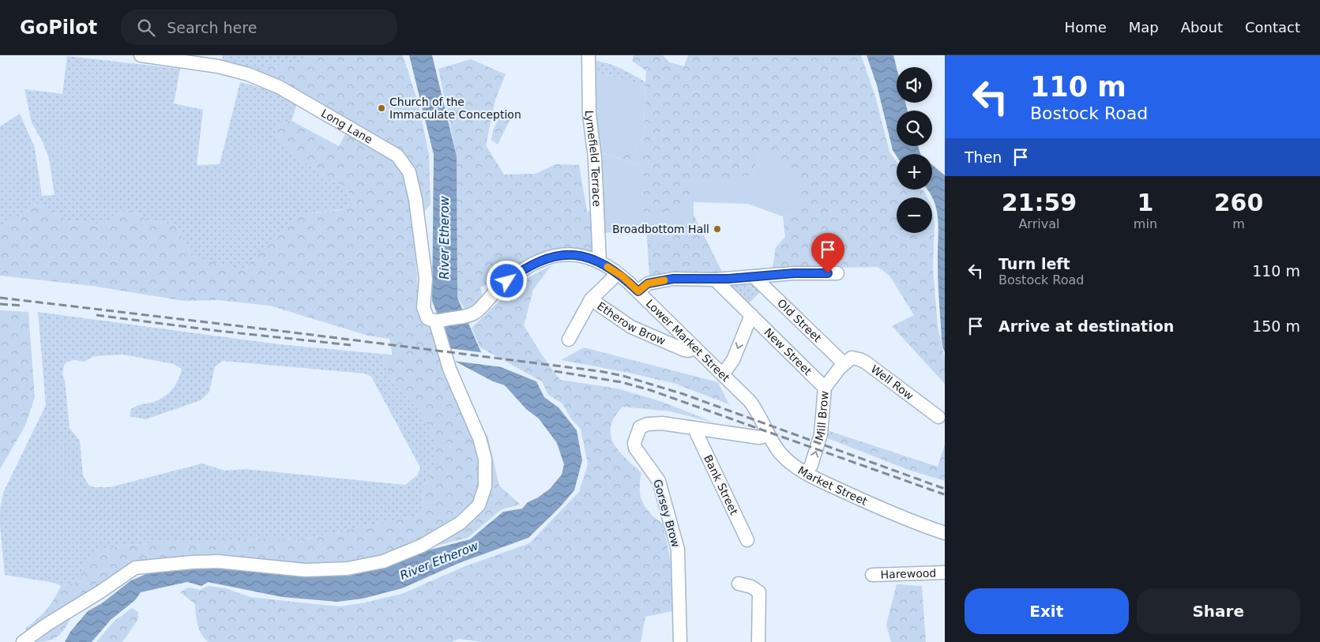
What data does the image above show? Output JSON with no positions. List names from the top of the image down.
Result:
{
  "streets": {
    "street": [
      "Long Lane",
      "Lymefield Terrace",
      "Old Street",
      "Etherow Brow",
      "Lower Market Street",
      "New Street",
      "Well Row",
      "Mill Brow",
      "Bank Street",
      "Market Street",
      "Gorsey Brow",
      "Harewood"
    ]
  },
  "crossings": [
    ["Long Lane", "Lower Market Street"],
    ["Lymefield Terrace", "Lower Market Street"],
    ["Old Street", "Well Row"],
    ["Old Street", "Mill Brow"],
    ["Etherow Brow", "Lower Market Street"],
    ["Lower Market Street", "Market Street"],
    ["Lower Market Street", "Gorsey Brow"],
    ["New Street", "Mill Brow"],
    ["Well Row", "Mill Brow"],
    ["Mill Brow", "Market Street"],
    ["Bank Street", "Gorsey Brow"],
    ["Market Street", "Gorsey Brow"]
  ],
  "one_way": ["Mill Brow"],
  "water": ["River Etherow"],
  "places": ["Church of the Immaculate Conception", "Broadbottom Hall"],
  "page": {
    "header": "GoPilot",
    "search": "Search here",
    "nav": [
      "Home",
      "Map",
      "About",
      "Contact"
    ],
    "turn": ["110 m", "Bostock Road"],
    "map_buttons": ["+", "−"],
    "then": "Then",
    "eta": [
      "21:59",
      "Arrival",
      "1",
      "min",
      "260",
      "m"
    ],
    "list": [
      {
        "name": "Turn left",
        "note": "Bostock Road",
        "value": "110 m"
      },
      {
        "name": "Arrive at destination",
        "value": "150 m"
      }
    ],
    "buttons": ["Exit", "Share"]
  }
}
